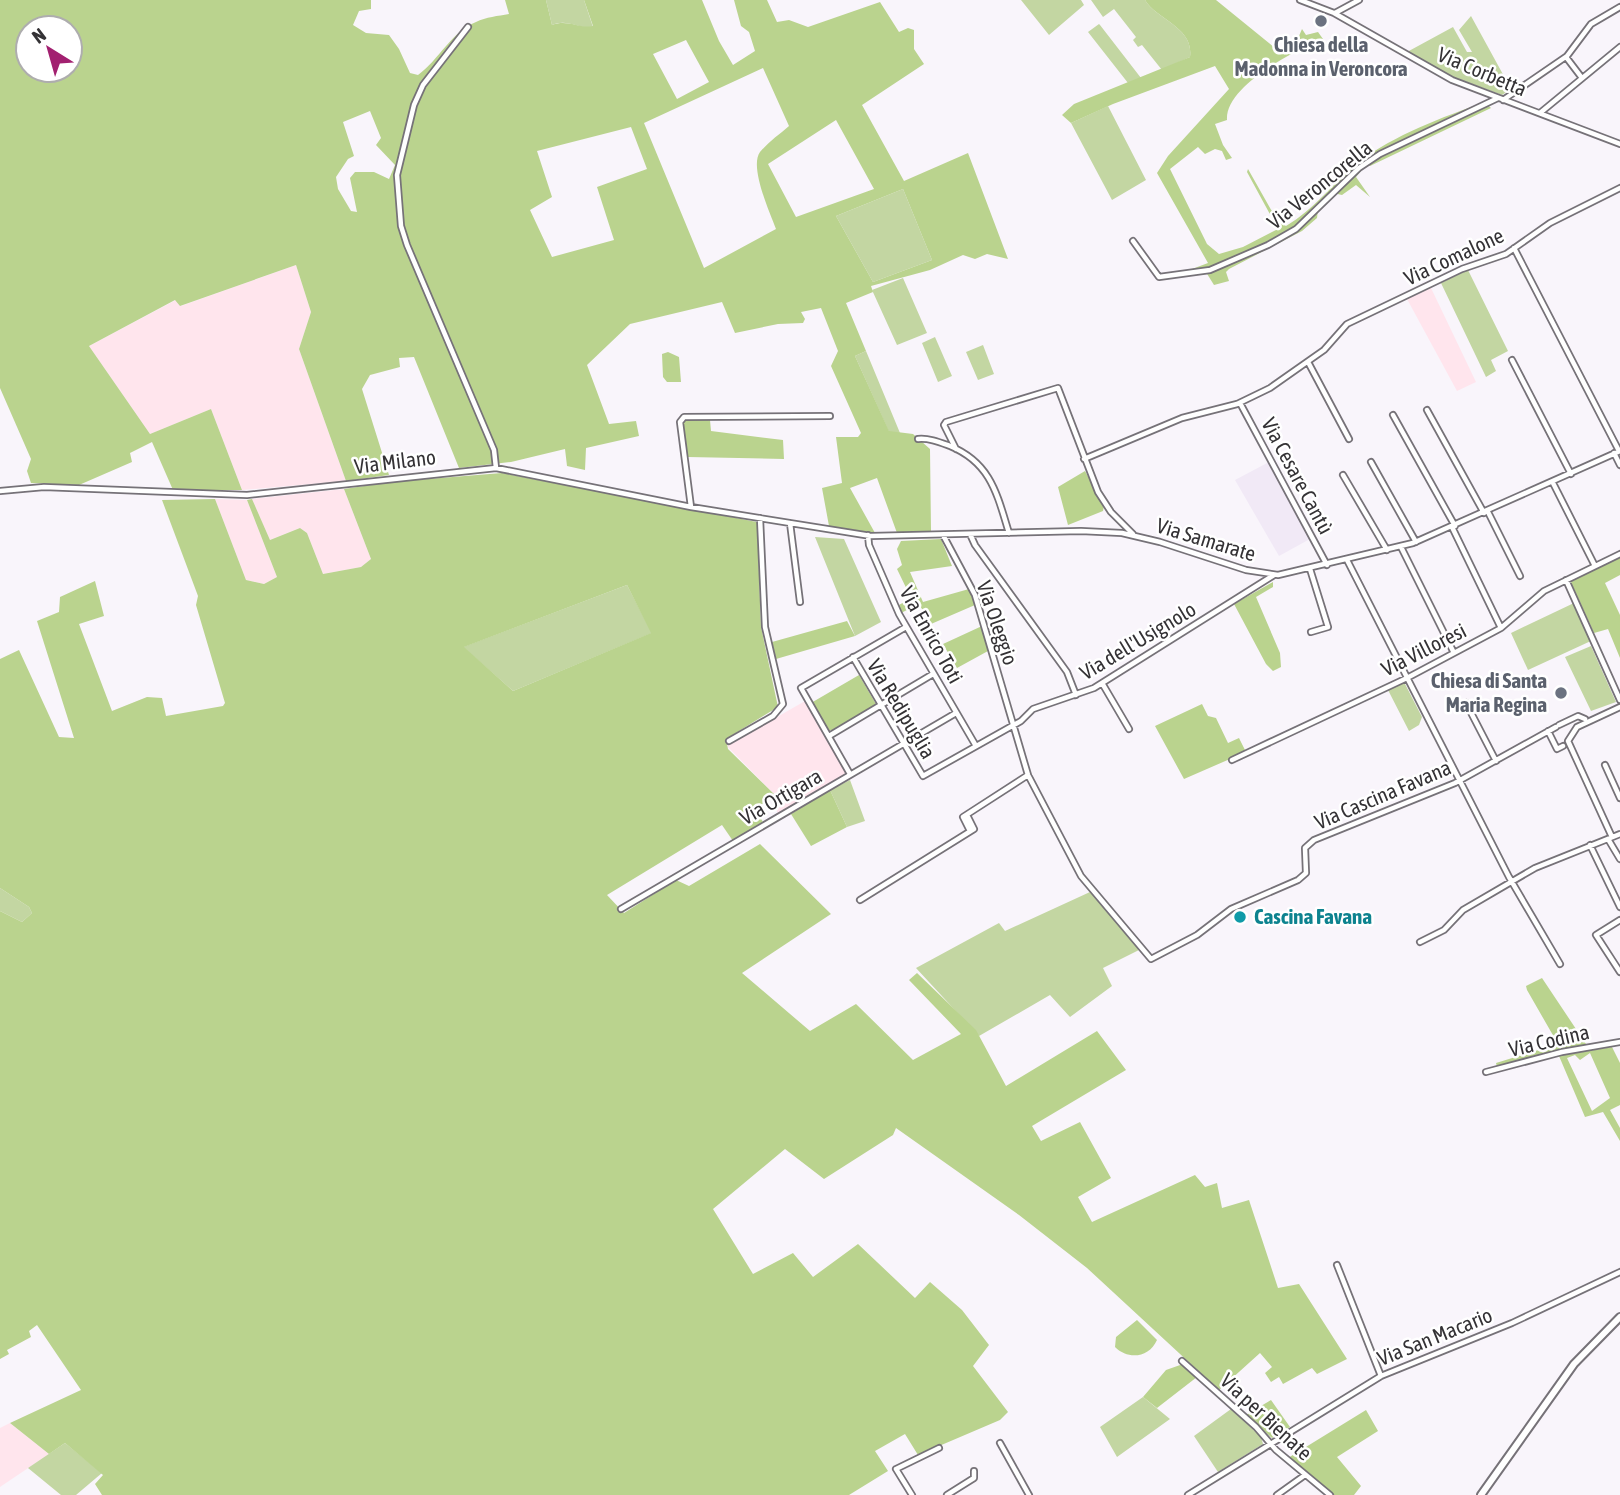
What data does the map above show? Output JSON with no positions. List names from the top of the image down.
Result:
{
  "streets": {
    "street": [
      "Via Corbetta",
      "Via Veroncorella",
      "Via Comalone",
      "Via Milano",
      "Via Cesare Cantù",
      "Via Samarate",
      "Via Oleggio",
      "Via Enrico Toti",
      "Via dell'Usignolo",
      "Via Villoresi",
      "Via Redipuglia",
      "Via Cascina Favana",
      "Via Ortigara",
      "Via Codina",
      "Via San Macario",
      "Via per Bienate"
    ]
  },
  "crossings": [
    ["Via Corbetta", "Via Veroncorella"],
    ["Via Comalone", "Via Cesare Cantù"],
    ["Via Comalone", "Via Samarate"],
    ["Via Milano", "Via Samarate"],
    ["Via Milano", "Via Enrico Toti"],
    ["Via Cesare Cantù", "Via Samarate"],
    ["Via Samarate", "Via Oleggio"],
    ["Via Samarate", "Via dell'Usignolo"],
    ["Via Oleggio", "Via dell'Usignolo"],
    ["Via Enrico Toti", "Via dell'Usignolo"],
    ["Via Enrico Toti", "Via Ortigara"],
    ["Via dell'Usignolo", "Via Redipuglia"],
    ["Via Redipuglia", "Via Ortigara"],
    ["Via San Macario", "Via per Bienate"]
  ],
  "places": ["Chiesa della Madonna in Veroncora", "Chiesa di Santa Maria Regina", "Cascina Favana"],
  "north": "top left"
}
